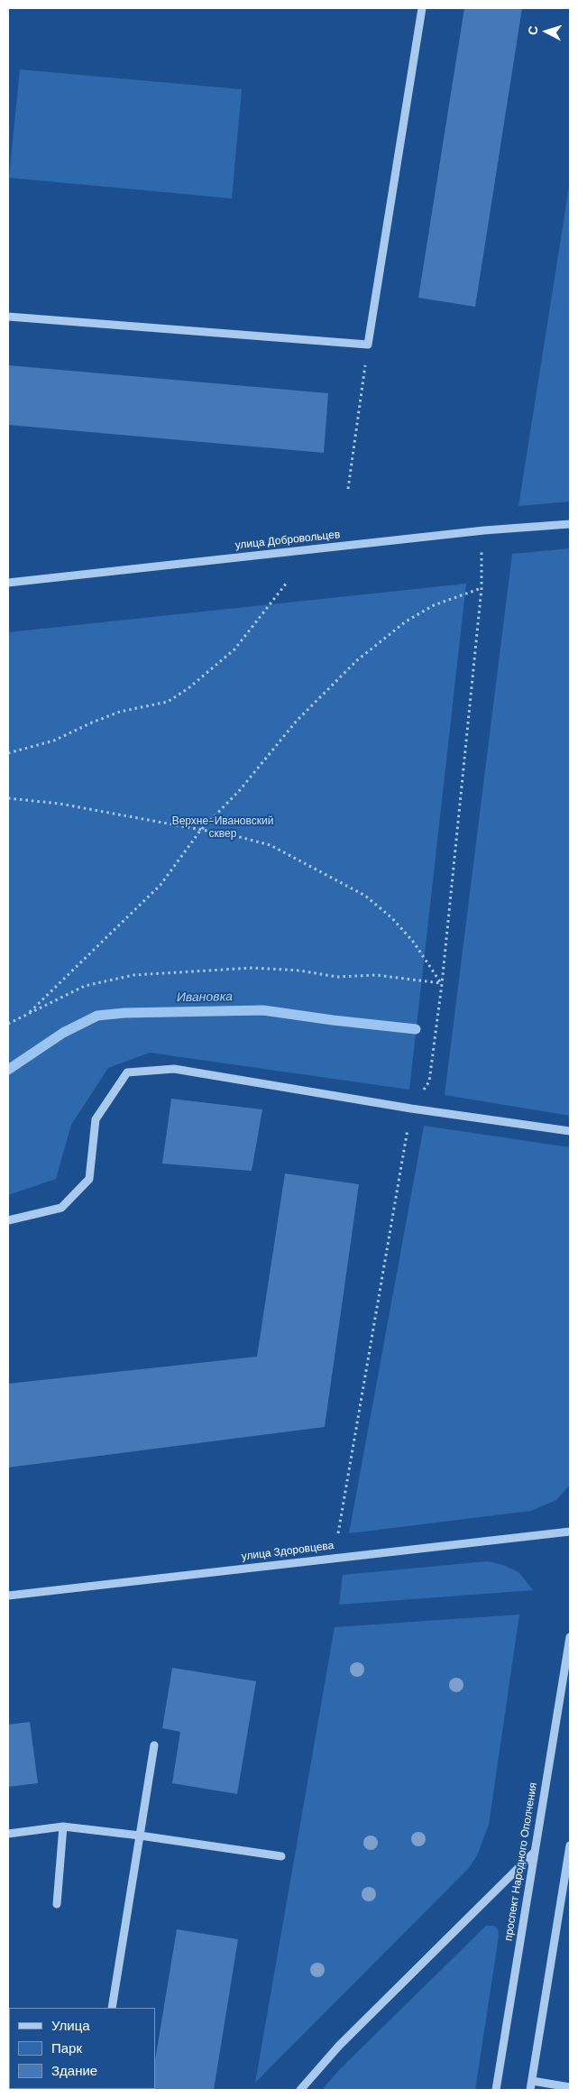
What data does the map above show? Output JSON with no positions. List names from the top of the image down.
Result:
{
  "streets": {
    "street": ["улица Добровольцев", "улица Здоровцева", "проспект Народного Ополчения"]
  },
  "water": ["Ивановка"],
  "parks": ["Верхне-Ивановский сквер"],
  "legend": ["Улица", "Парк", "Здание"],
  "north": "left"
}
